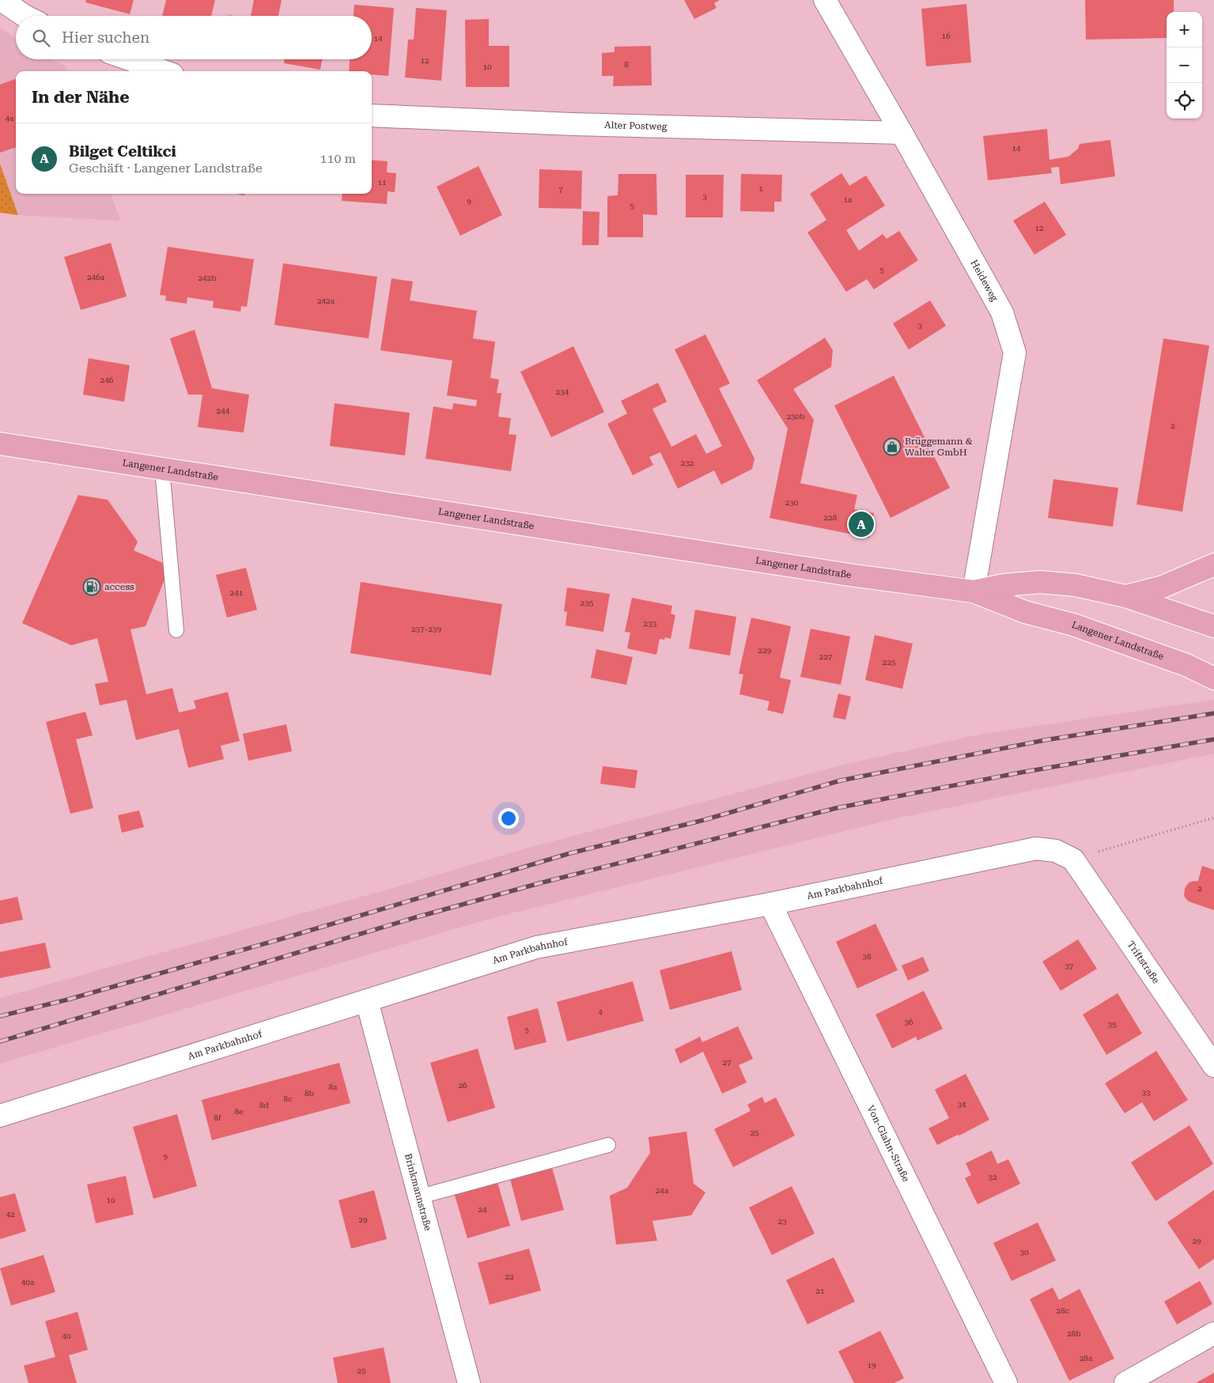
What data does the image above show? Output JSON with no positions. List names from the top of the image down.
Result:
{
  "streets": {
    "main road": ["Langener Landstraße"],
    "street": [
      "Alter Postweg",
      "Heideweg",
      "Am Parkbahnhof",
      "Triftstraße",
      "Von-Glahn-Straße",
      "Brinkmannstraße"
    ]
  },
  "crossings": [
    ["Alter Postweg", "Heideweg"],
    ["Heideweg", "Langener Landstraße"],
    ["Am Parkbahnhof", "Triftstraße"],
    ["Am Parkbahnhof", "Von-Glahn-Straße"],
    ["Am Parkbahnhof", "Brinkmannstraße"]
  ],
  "places": {
    "shop": ["Brüggemann & Walter GmbH"],
    "fuel station": ["access"]
  },
  "house_numbers": [
    "16",
    "14",
    "12",
    "8",
    "10",
    "4a",
    "14",
    "11",
    "1",
    "7",
    "3",
    "1a",
    "9",
    "5",
    "12",
    "5",
    "246a",
    "242b",
    "242a",
    "3",
    "246",
    "234",
    "244",
    "230b",
    "2",
    "232",
    "230",
    "228",
    "241",
    "235",
    "233",
    "237-239",
    "229",
    "227",
    "225",
    "2",
    "38",
    "37",
    "4",
    "36",
    "35",
    "5",
    "27",
    "26",
    "8a",
    "33",
    "8b",
    "8c",
    "34",
    "8d",
    "8e",
    "8f",
    "25",
    "9",
    "32",
    "24a",
    "10",
    "24",
    "42",
    "29",
    "23",
    "29",
    "30",
    "22",
    "40a",
    "21",
    "28c",
    "28b",
    "40",
    "28a",
    "19",
    "25"
  ],
  "page": {
    "map_buttons": ["+", "−"],
    "search": "Hier suchen",
    "heading": "In der Nähe",
    "list": [
      {
        "mark": "A",
        "name": "Bilget Celtikci",
        "note": "Geschäft · Langener Landstraße",
        "value": "110 m"
      }
    ],
    "pins": "A"
  }
}
